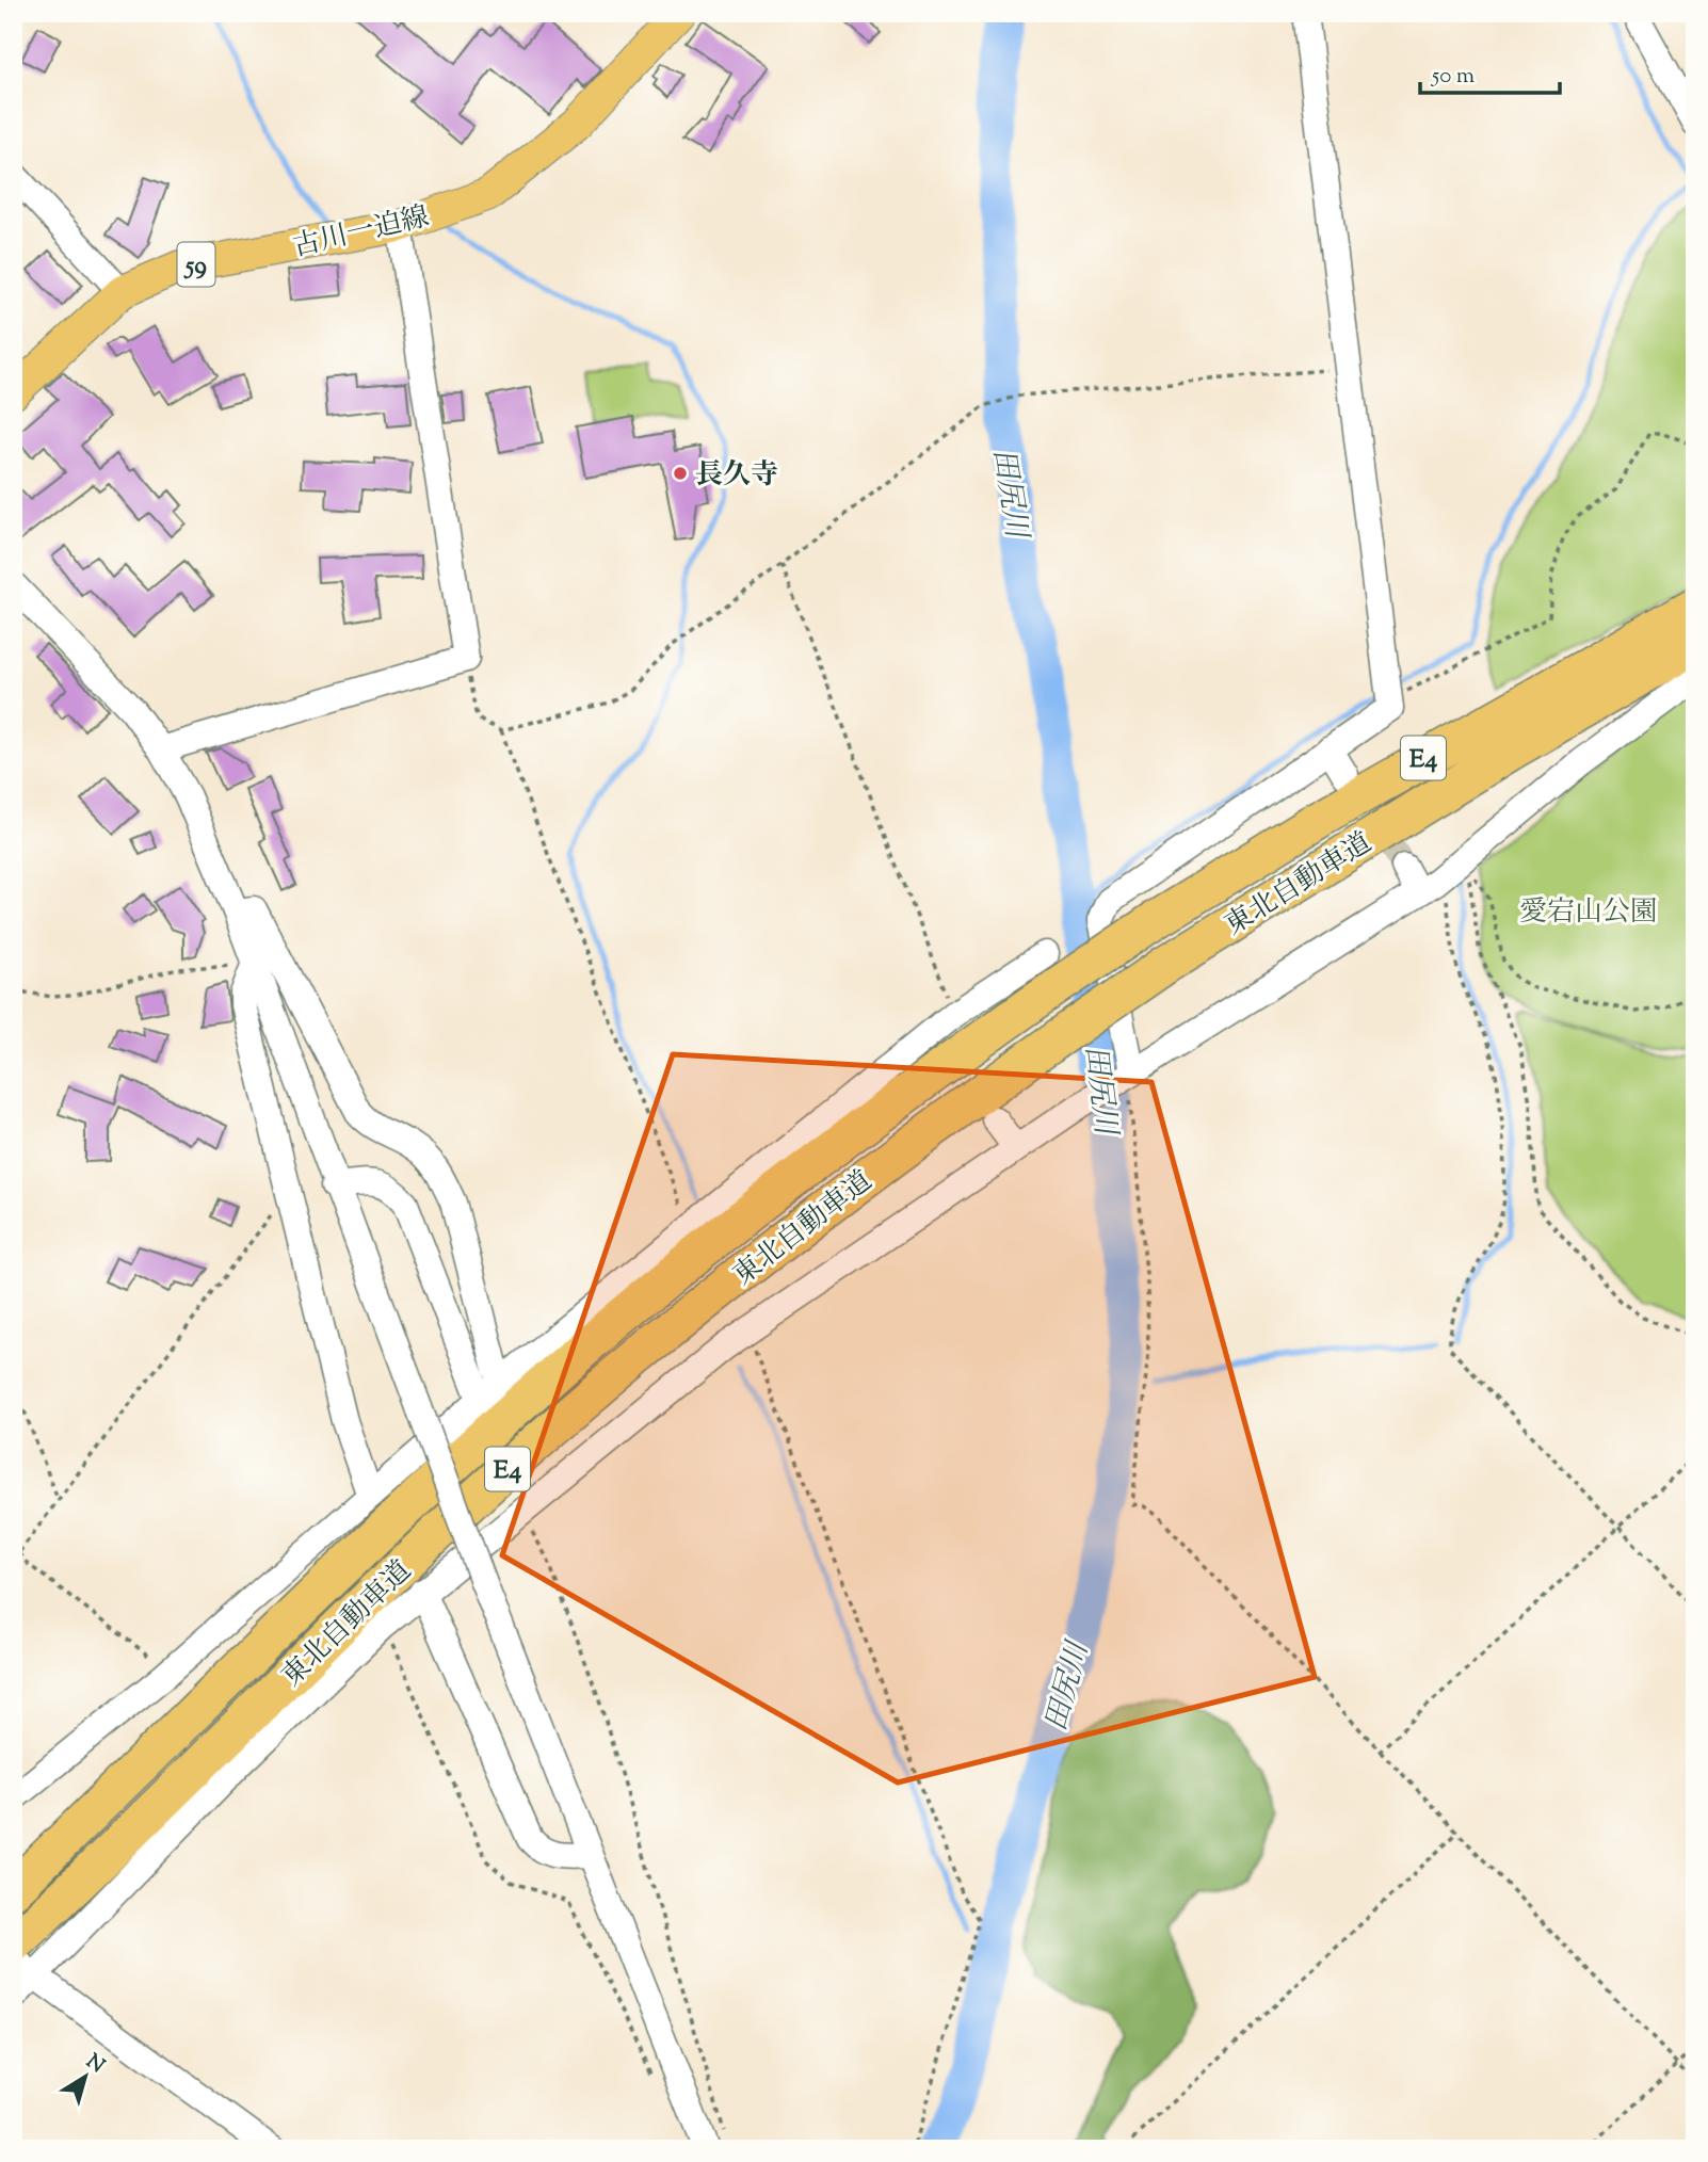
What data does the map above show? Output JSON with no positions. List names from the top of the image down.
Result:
{
  "streets": {
    "highway": ["E4", "東北自動車道"],
    "main road": ["古川一迫線", "59"]
  },
  "water": ["田尻川"],
  "parks": ["愛宕山公園"],
  "places": ["長久寺"],
  "scale_bar": "50 m",
  "north": "top right"
}
